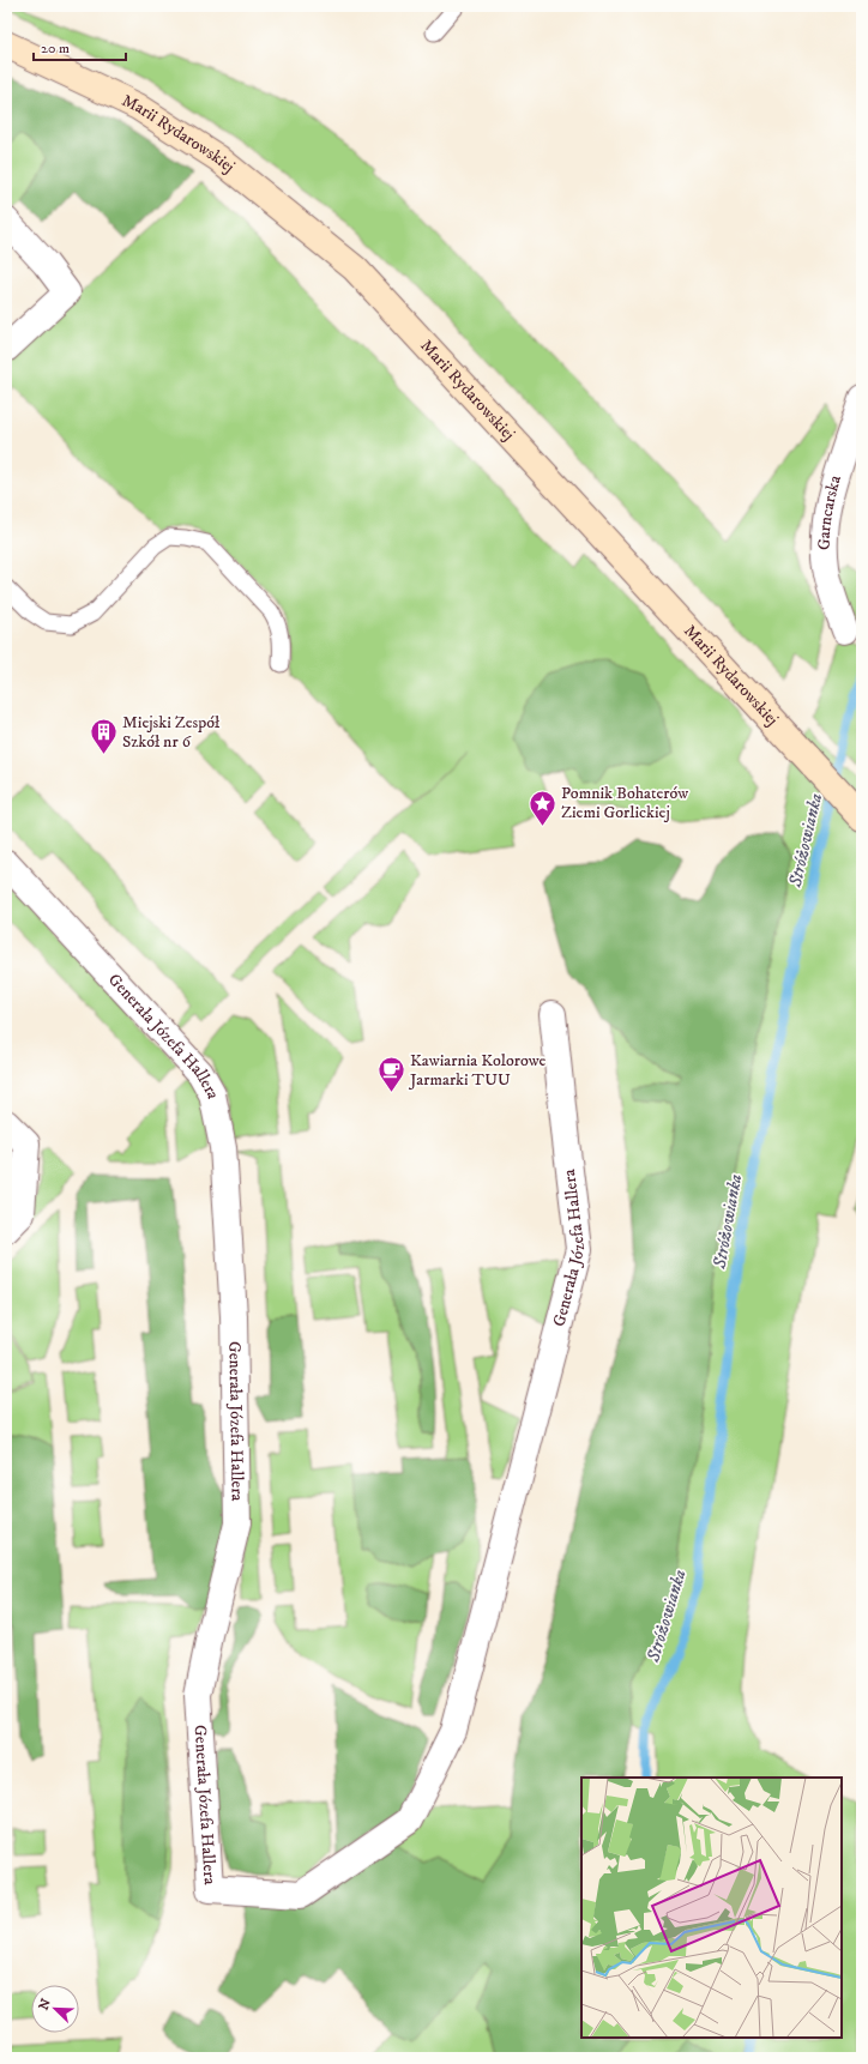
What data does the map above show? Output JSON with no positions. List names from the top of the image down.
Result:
{
  "streets": {
    "street": ["Marii Rydarowskiej", "Garncarska", "Generała Józefa Hallera"]
  },
  "water": ["Stróżowianka"],
  "places": {
    "building": ["Miejski Zespół Szkół nr 6"],
    "place": ["Pomnik Bohaterów Ziemi Gorlickiej"],
    "cafe": ["Kawiarnia Kolorowe Jarmarki TUU"]
  },
  "scale_bar": "20 m",
  "north": "top left"
}
